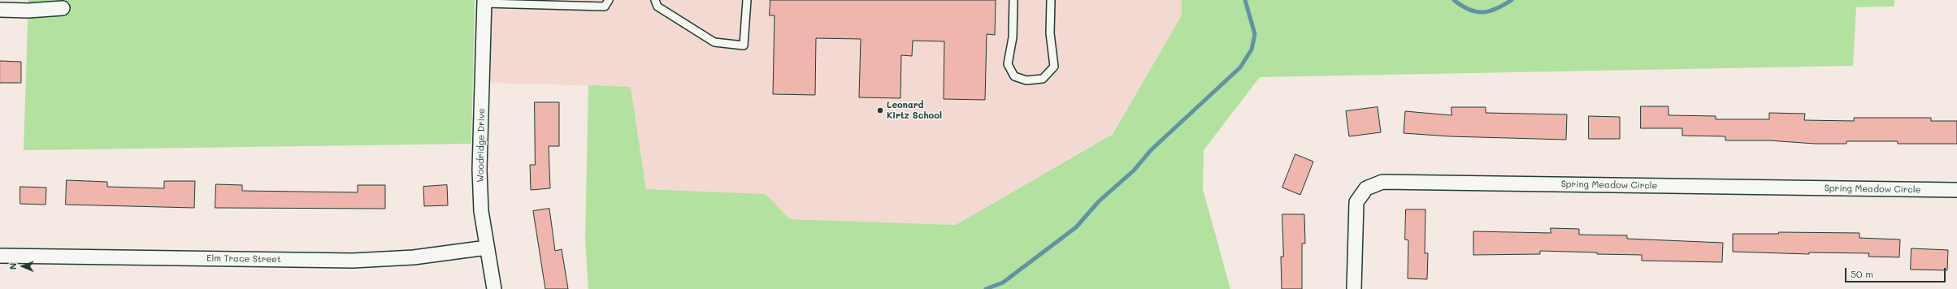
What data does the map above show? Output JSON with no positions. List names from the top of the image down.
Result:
{
  "streets": {
    "street": ["Woodridge Drive", "Spring Meadow Circle", "Elm Trace Street"]
  },
  "crossings": [
    ["Woodridge Drive", "Elm Trace Street"]
  ],
  "places": ["Leonard Kirtz School"],
  "scale_bar": "50 m",
  "north": "left"
}
